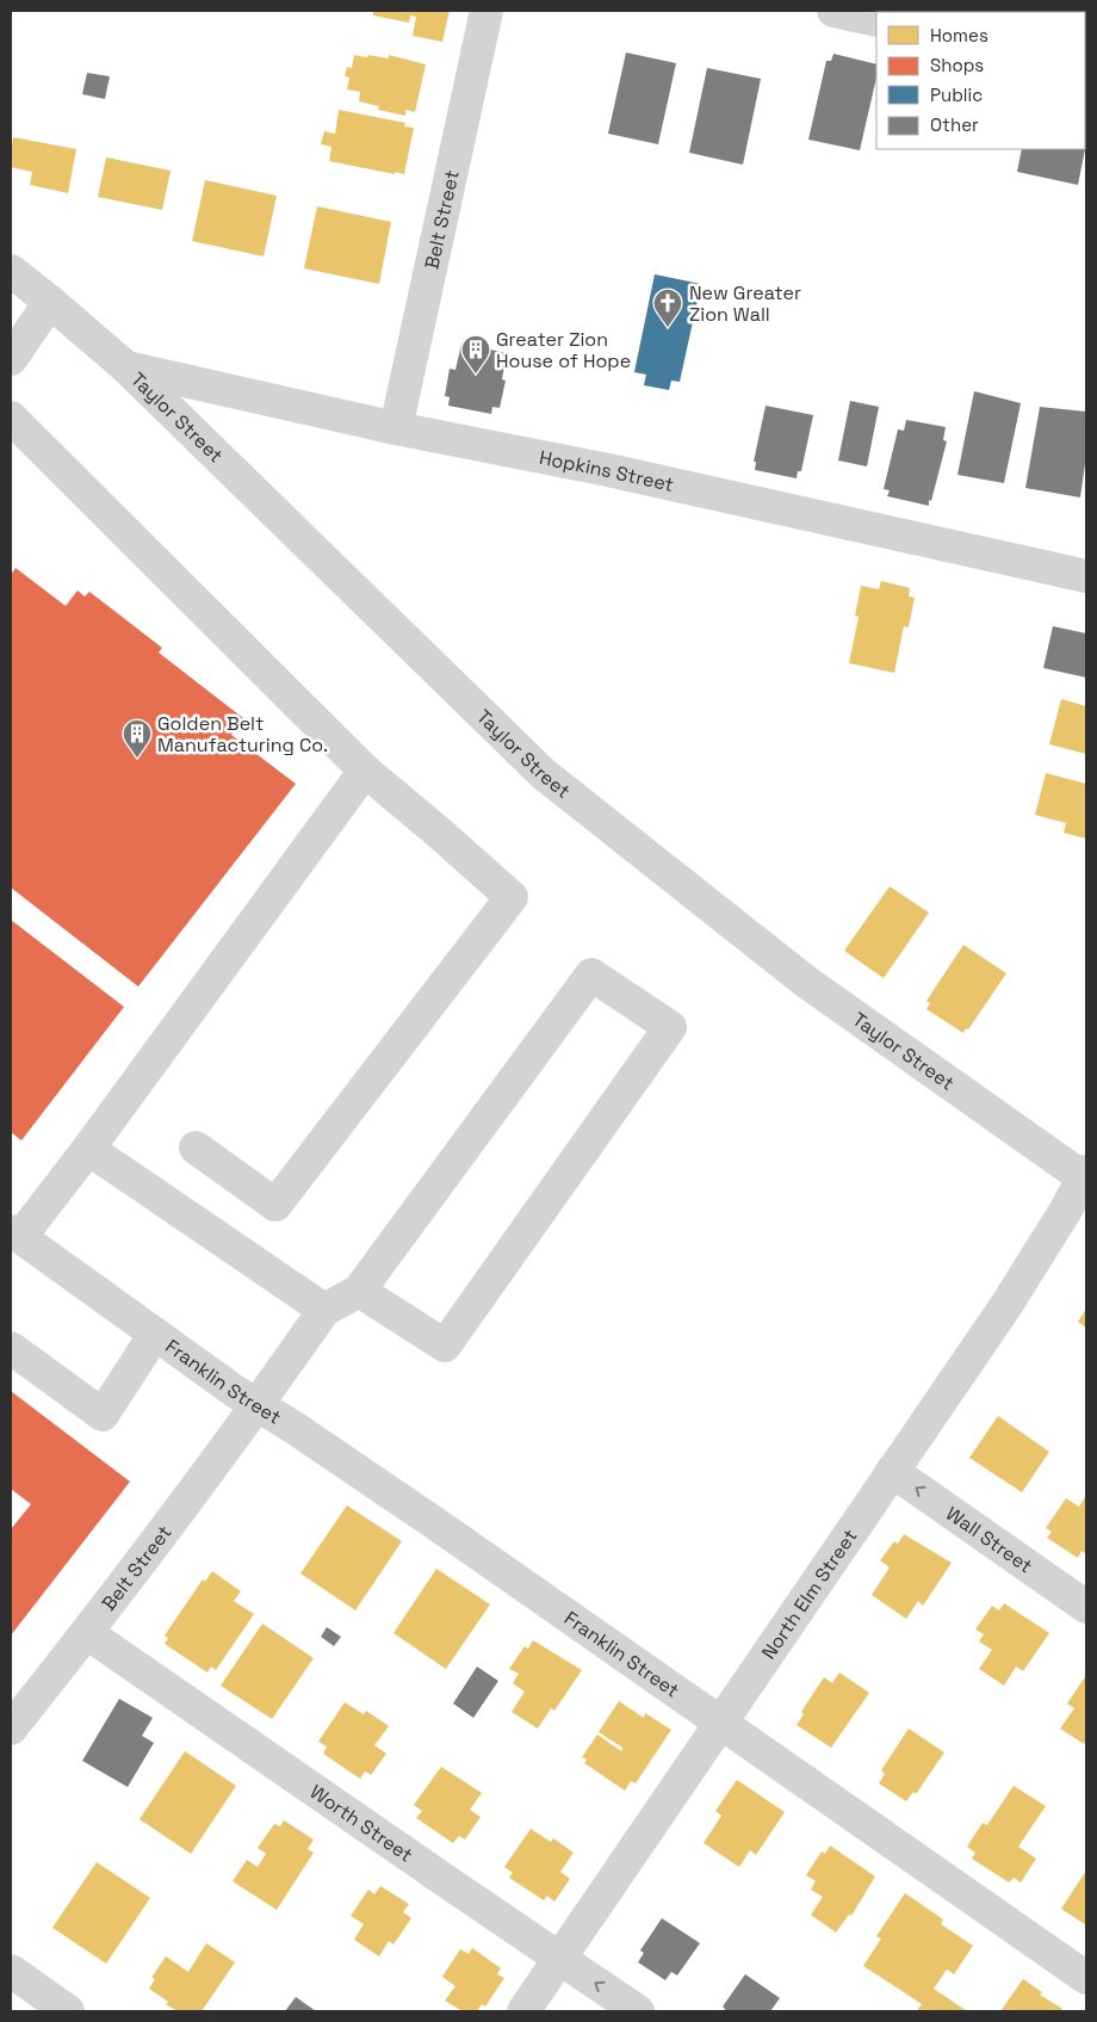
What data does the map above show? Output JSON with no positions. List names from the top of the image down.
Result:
{
  "streets": {
    "street": [
      "Belt Street",
      "Taylor Street",
      "Hopkins Street",
      "Franklin Street",
      "Wall Street",
      "North Elm Street",
      "Worth Street"
    ]
  },
  "crossings": [
    ["Belt Street", "Hopkins Street"],
    ["Belt Street", "Franklin Street"],
    ["Belt Street", "Worth Street"],
    ["Taylor Street", "Hopkins Street"],
    ["Taylor Street", "North Elm Street"],
    ["Franklin Street", "North Elm Street"],
    ["Wall Street", "North Elm Street"],
    ["North Elm Street", "Worth Street"]
  ],
  "one_way": ["Wall Street"],
  "places": {
    "church": ["New Greater Zion Wall"],
    "building": ["Greater Zion House of Hope", "Golden Belt Manufacturing Co."]
  },
  "legend": [
    "Homes",
    "Shops",
    "Public",
    "Other"
  ]
}
